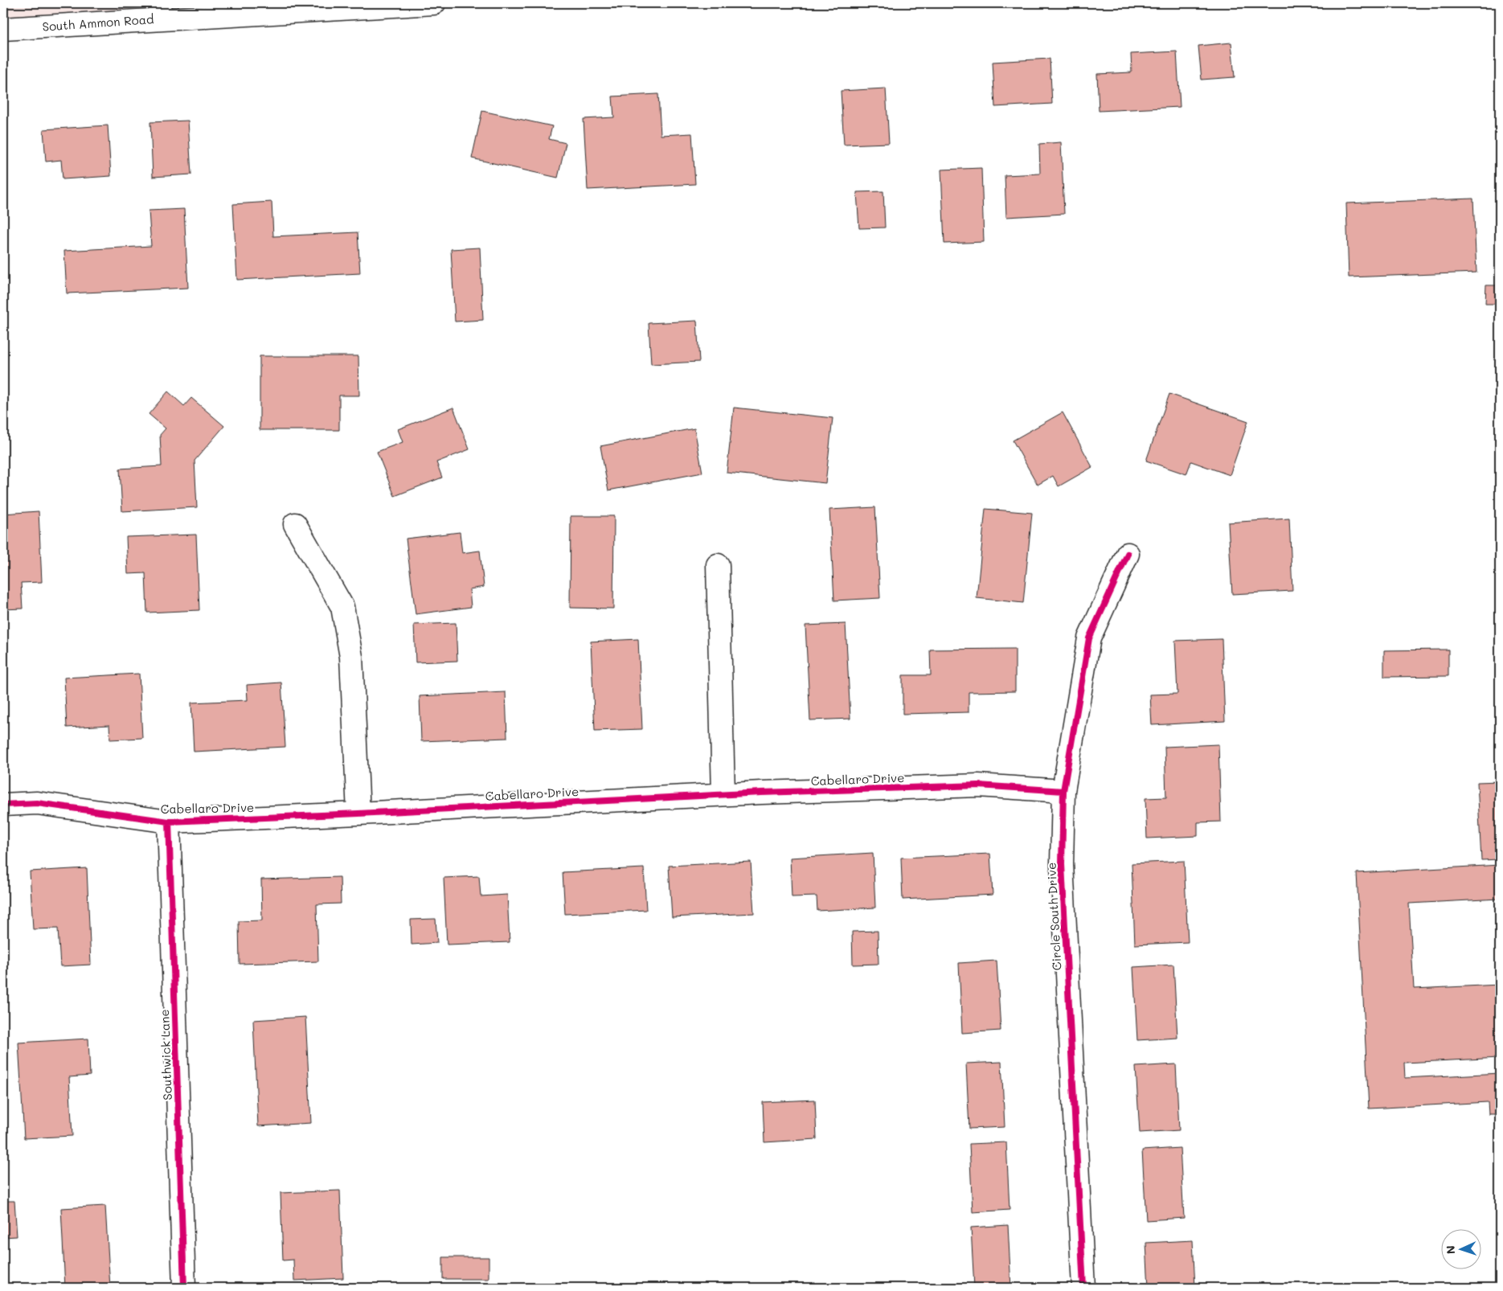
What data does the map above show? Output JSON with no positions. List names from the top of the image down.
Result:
{
  "streets": {
    "street": [
      "South Ammon Road",
      "Cabellaro Drive",
      "Circle South Drive",
      "Southwick Lane"
    ]
  },
  "crossings": [
    ["Cabellaro Drive", "Circle South Drive"],
    ["Cabellaro Drive", "Southwick Lane"]
  ],
  "north": "left"
}
